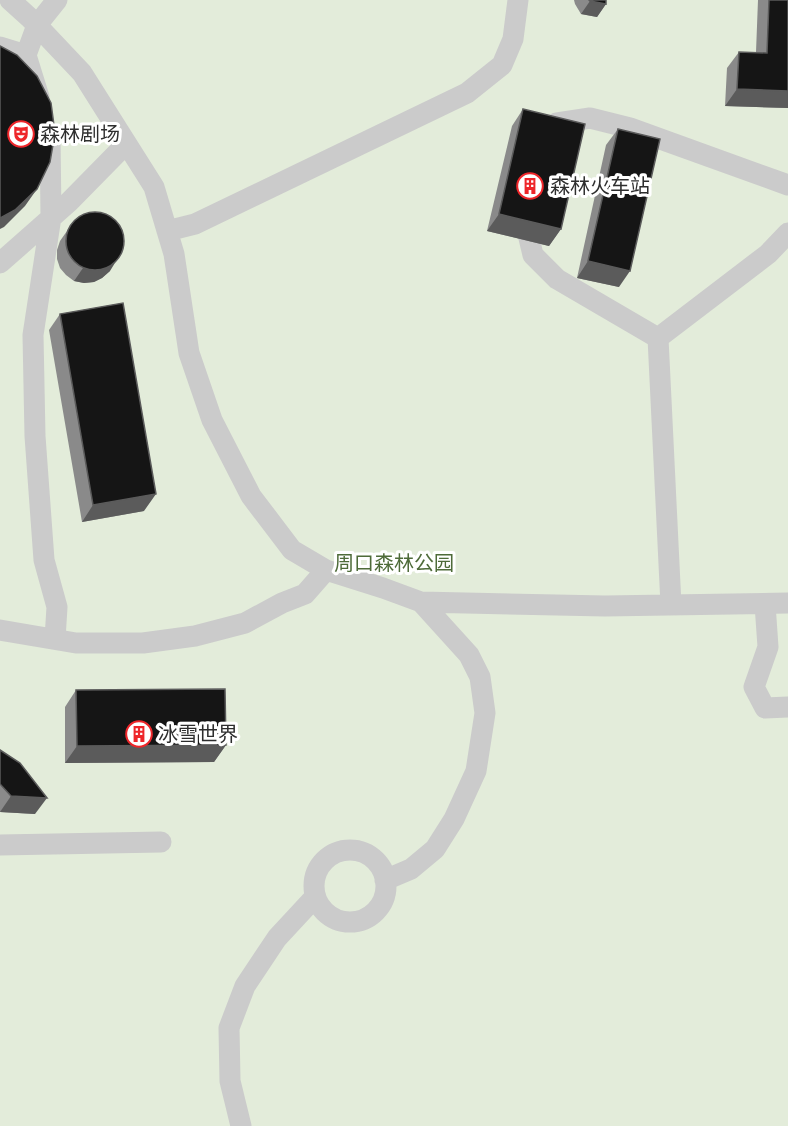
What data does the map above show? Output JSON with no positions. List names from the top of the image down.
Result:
{
  "parks": ["周口森林公园"],
  "places": {
    "theatre": ["森林剧场"],
    "building": ["森林火车站", "冰雪世界"]
  }
}
